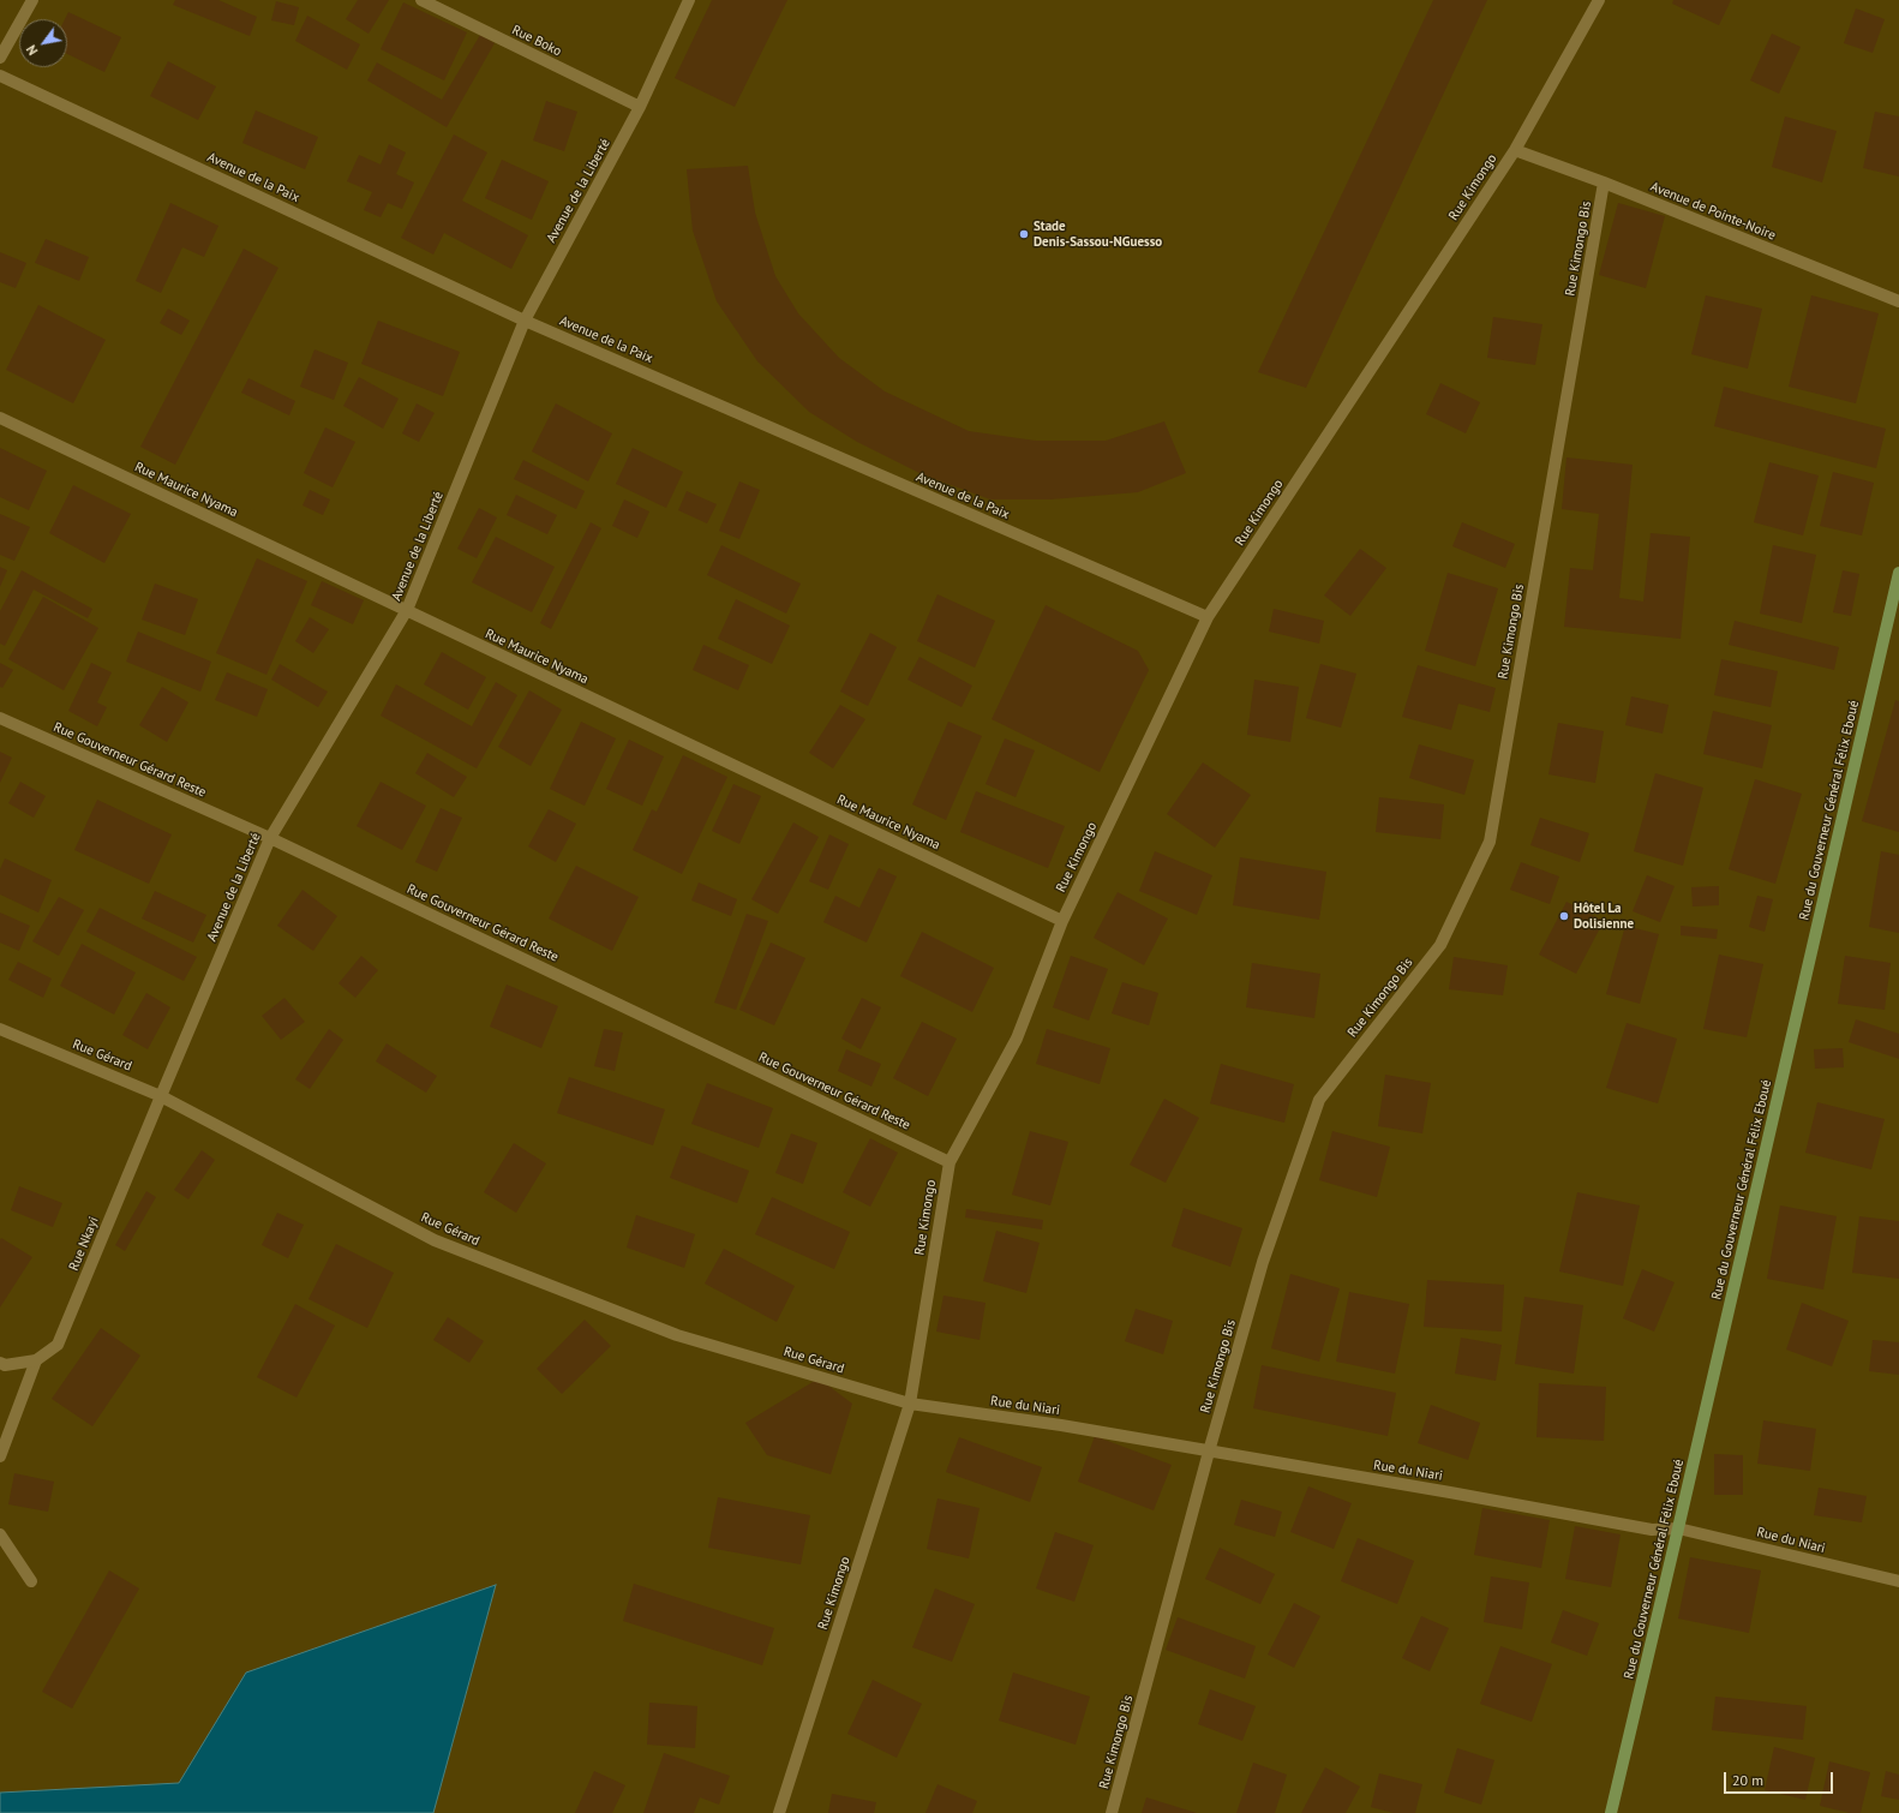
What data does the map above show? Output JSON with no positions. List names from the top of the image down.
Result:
{
  "streets": {
    "main road": ["Rue du Gouverneur Général Félix Eboué"],
    "street": [
      "Rue Boko",
      "Avenue de la Paix",
      "Rue Kimongo",
      "Avenue de la Liberté",
      "Avenue de Pointe-Noire",
      "Rue Kimongo Bis",
      "Rue Maurice Nyama",
      "Rue Gouverneur Gérard Reste",
      "Rue Gérard",
      "Rue Nkayi",
      "Rue du Niari"
    ]
  },
  "crossings": [
    ["Rue Boko", "Avenue de la Liberté"],
    ["Avenue de la Paix", "Rue Kimongo"],
    ["Avenue de la Paix", "Avenue de la Liberté"],
    ["Rue Kimongo", "Avenue de Pointe-Noire"],
    ["Rue Kimongo", "Rue Maurice Nyama"],
    ["Rue Kimongo", "Rue Gouverneur Gérard Reste"],
    ["Rue Kimongo", "Rue Gérard"],
    ["Rue Kimongo", "Rue du Niari"],
    ["Avenue de la Liberté", "Rue Maurice Nyama"],
    ["Avenue de la Liberté", "Rue Gouverneur Gérard Reste"],
    ["Avenue de la Liberté", "Rue Gérard"],
    ["Avenue de la Liberté", "Rue Nkayi"],
    ["Avenue de Pointe-Noire", "Rue Kimongo Bis"],
    ["Rue Kimongo Bis", "Rue du Niari"],
    ["Rue du Gouverneur Général Félix Eboué", "Rue du Niari"],
    ["Rue Gérard", "Rue Nkayi"],
    ["Rue Gérard", "Rue du Niari"]
  ],
  "places": ["Stade Denis-Sassou-NGuesso", "Hôtel La Dolisienne"],
  "scale_bar": "20 m",
  "north": "bottom left"
}
